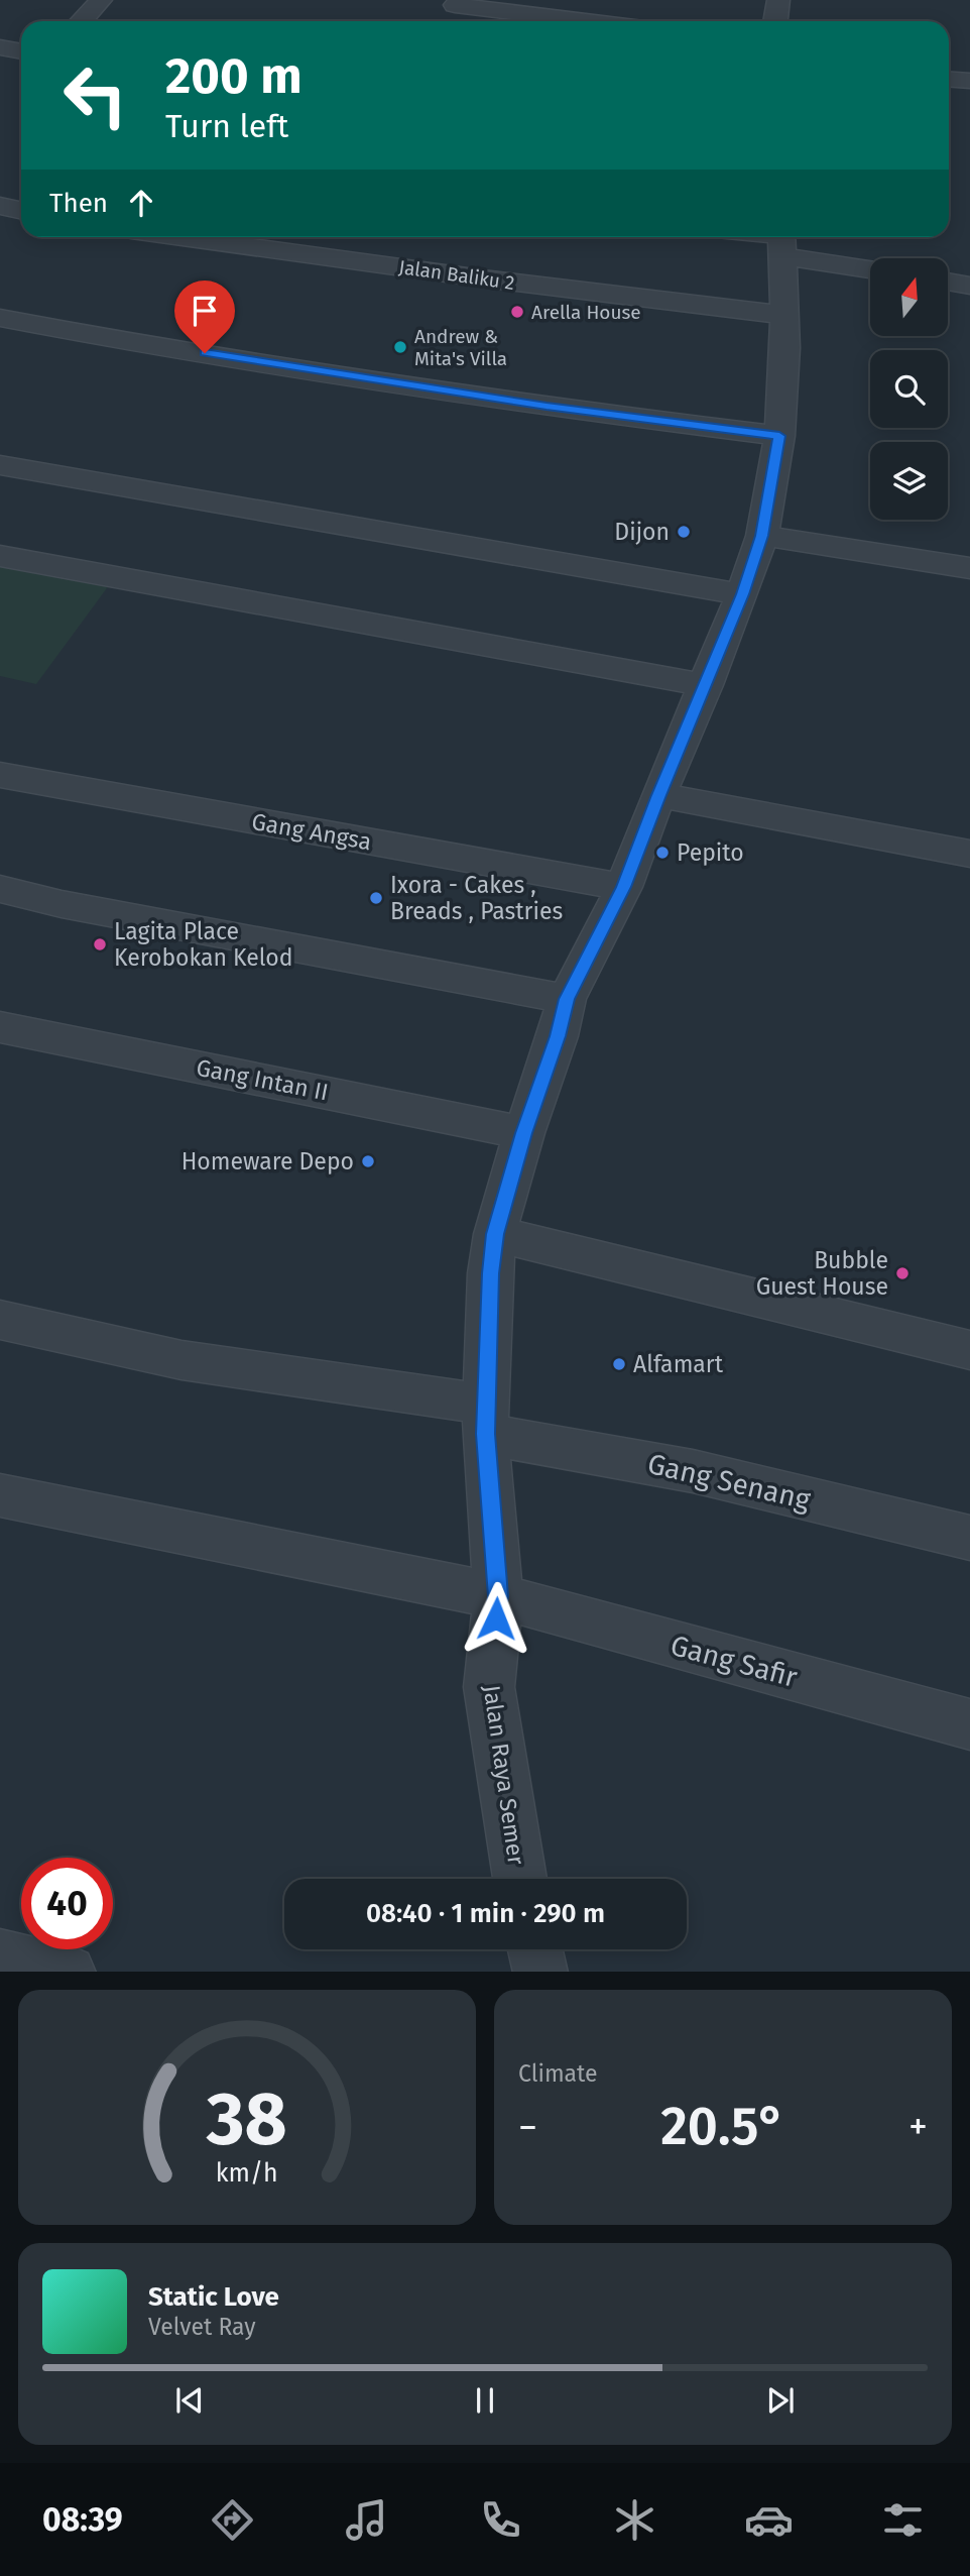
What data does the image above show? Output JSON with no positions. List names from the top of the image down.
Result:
{
  "streets": {
    "street": [
      "Jalan Baliku 2",
      "Gang Angsa",
      "Gang Intan II",
      "Gang Senang",
      "Gang Safir",
      "Jalan Raya Semer"
    ]
  },
  "crossings": [
    ["Jalan Baliku 2", "Jalan Raya Semer"],
    ["Gang Angsa", "Jalan Raya Semer"],
    ["Gang Intan II", "Jalan Raya Semer"],
    ["Gang Senang", "Jalan Raya Semer"],
    ["Gang Safir", "Jalan Raya Semer"]
  ],
  "places": [
    "Arella House",
    "Andrew & Mita's Villa",
    "Dijon",
    "Pepito",
    "Ixora - Cakes , Breads , Pastries",
    "Lagita Place Kerobokan Kelod",
    "Homeware Depo",
    "Bubble Guest House",
    "Alfamart"
  ],
  "north": "top",
  "page": {
    "turn": ["200 m", "Turn left"],
    "then": "Then",
    "limit": "40",
    "trip": "08:40 · 1 min · 290 m",
    "tile": "Climate",
    "heat": ["−", "20.5°", "+"],
    "song": ["Static Love", "Velvet Ray"],
    "tabs": "08:39",
    "gauge": ["38", "km/h"]
  }
}
